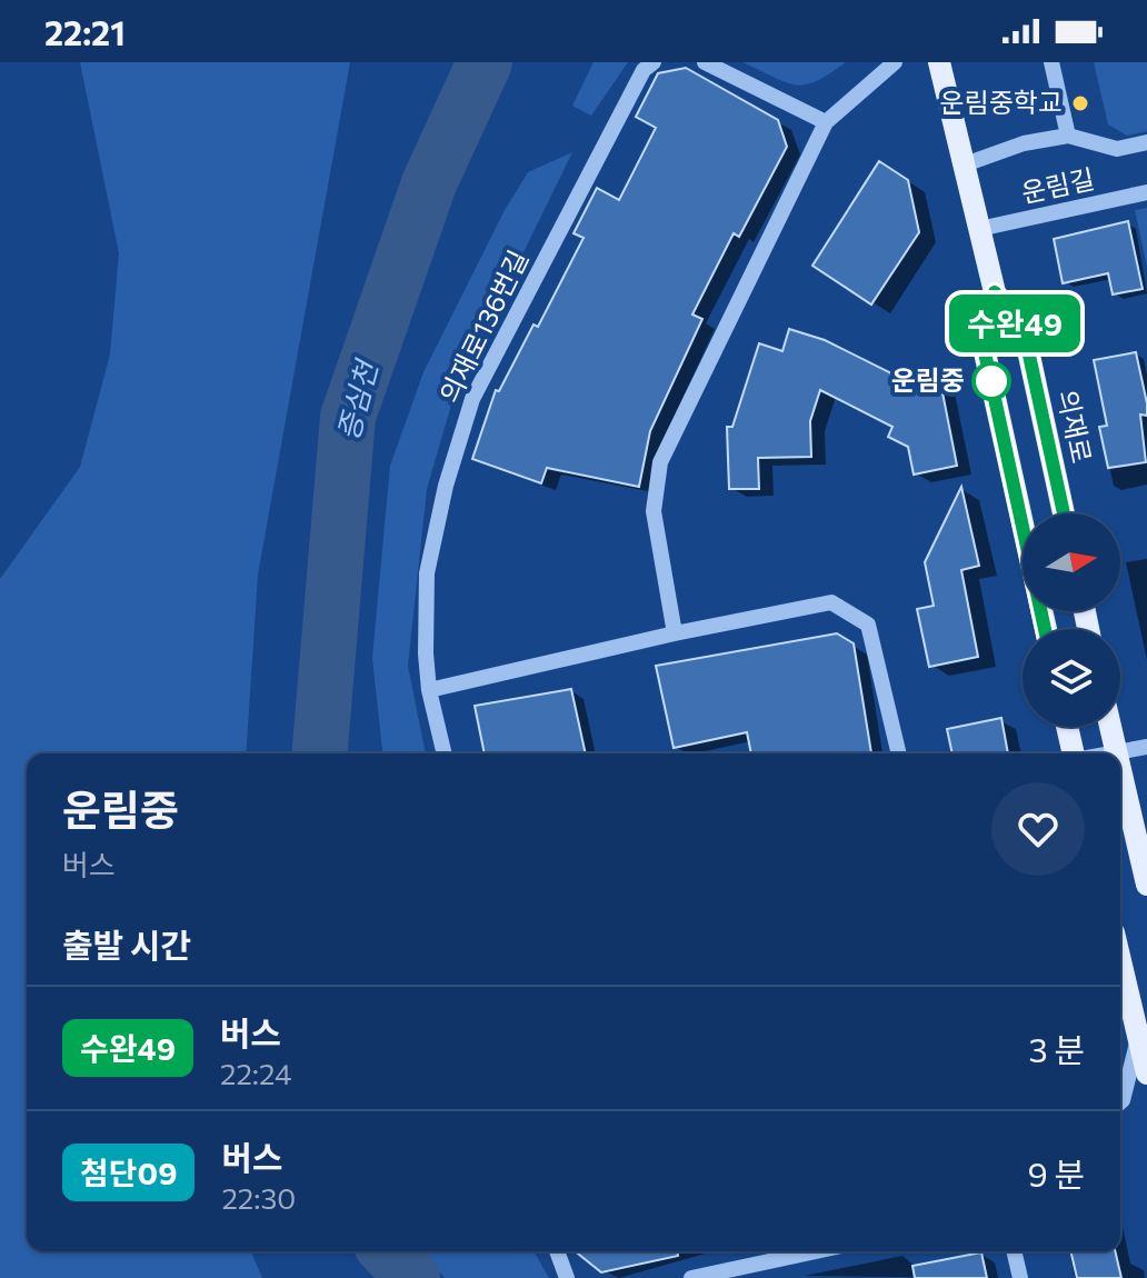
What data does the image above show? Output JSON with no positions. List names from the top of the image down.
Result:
{
  "streets": {
    "main road": ["의재로"],
    "street": ["운림길", "의재로136번길"]
  },
  "crossings": [
    ["운림길", "의재로"]
  ],
  "water": ["증심천"],
  "places": ["운림중학교", "운림중"],
  "lines": ["bus line 수완49"],
  "north": "right",
  "page": {
    "status": "22:21",
    "on_map": "수완49",
    "heading": [
      ["운림중", "버스"],
      "출발 시간"
    ],
    "list": [
      {
        "mark": "수완49",
        "name": "버스",
        "note": "22:24",
        "value": "3 분"
      },
      {
        "mark": "첨단09",
        "name": "버스",
        "note": "22:30",
        "value": "9 분"
      }
    ]
  }
}
